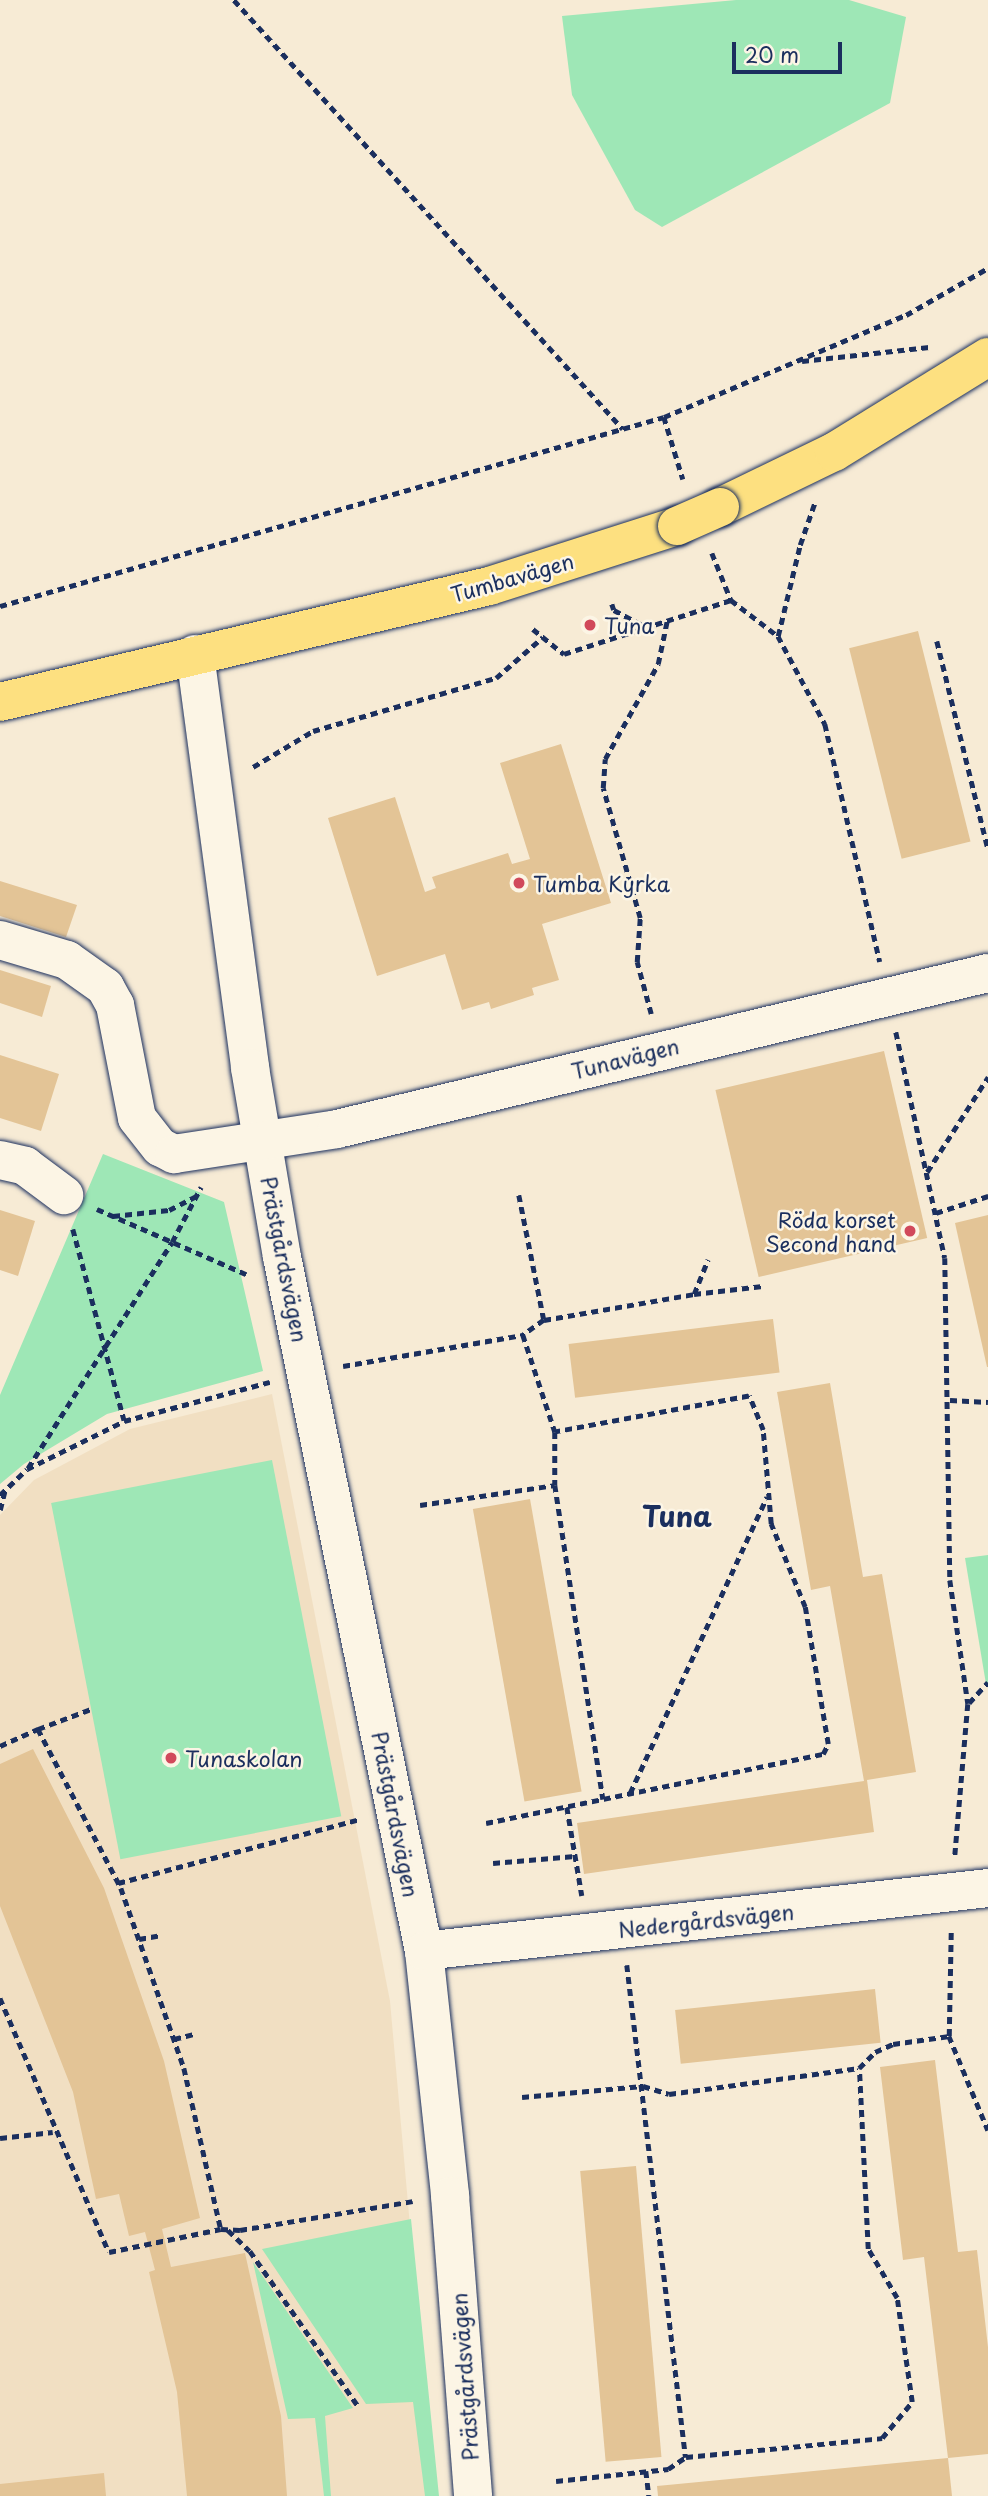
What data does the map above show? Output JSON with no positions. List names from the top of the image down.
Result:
{
  "streets": {
    "main road": ["Tumbavägen"],
    "street": ["Tunavägen", "Prästgårdsvägen", "Nedergårdsvägen"]
  },
  "crossings": [
    ["Tumbavägen", "Prästgårdsvägen"],
    ["Tunavägen", "Prästgårdsvägen"],
    ["Prästgårdsvägen", "Nedergårdsvägen"]
  ],
  "districts": ["Tuna"],
  "places": [
    "Tuna",
    "Tumba Kyrka",
    "Röda korset Second hand",
    "Tunaskolan"
  ],
  "scale_bar": "20 m"
}
